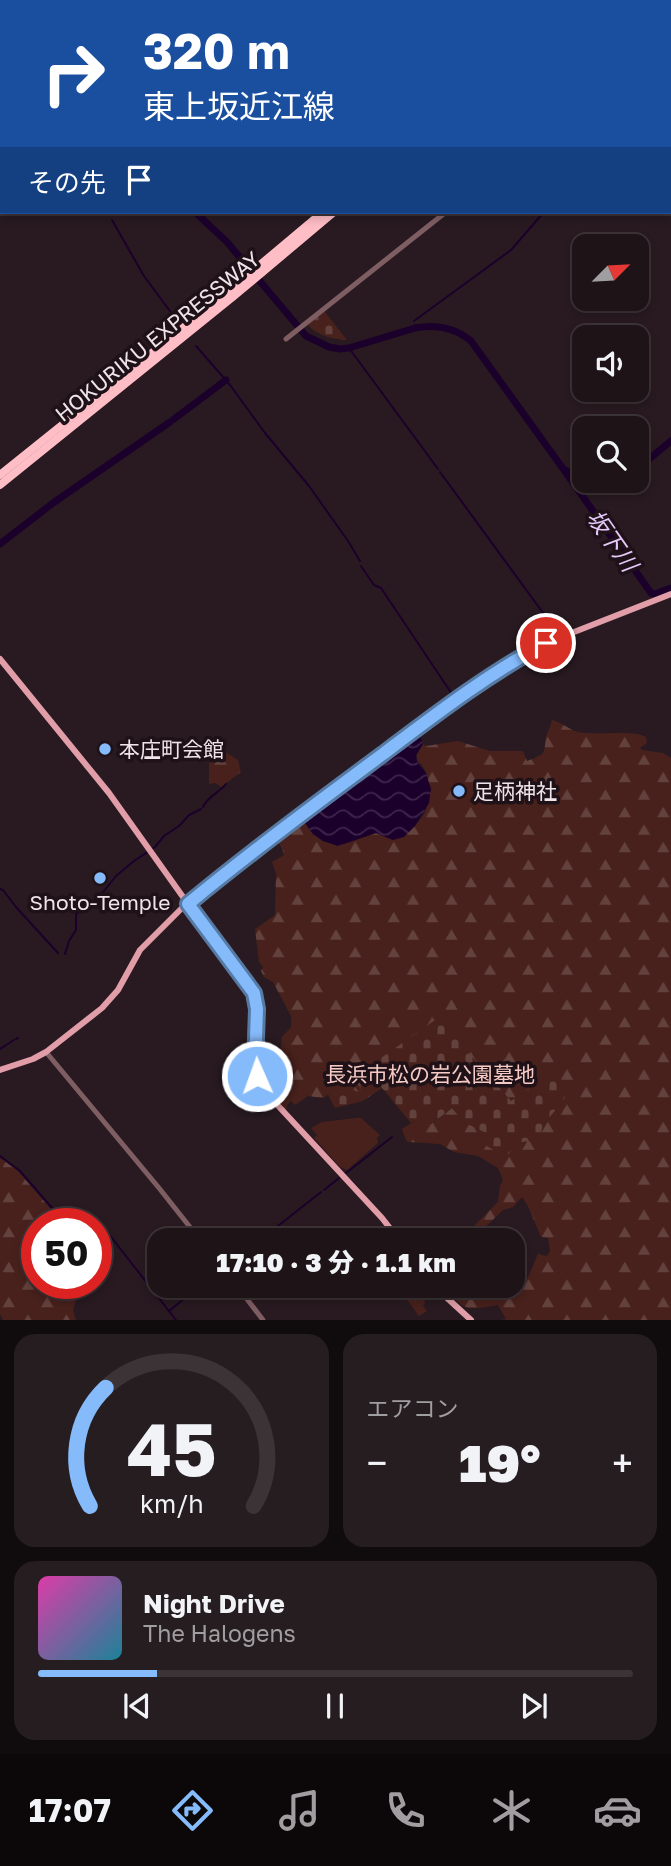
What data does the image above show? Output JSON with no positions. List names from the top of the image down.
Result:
{
  "streets": {
    "highway": ["HOKURIKU EXPRESSWAY"]
  },
  "water": ["坂下川"],
  "parks": ["長浜市松の岩公園墓地"],
  "places": ["本庄町会館", "足柄神社", "Shoto-Temple"],
  "north": "top right",
  "page": {
    "turn": ["320 m", "東上坂近江線"],
    "then": "その先",
    "limit": "50",
    "trip": "17:10 · 3 分 · 1.1 km",
    "tile": "エアコン",
    "heat": ["−", "19°", "+"],
    "song": ["Night Drive", "The Halogens"],
    "tabs": "17:07",
    "gauge": ["45", "km/h"]
  }
}
